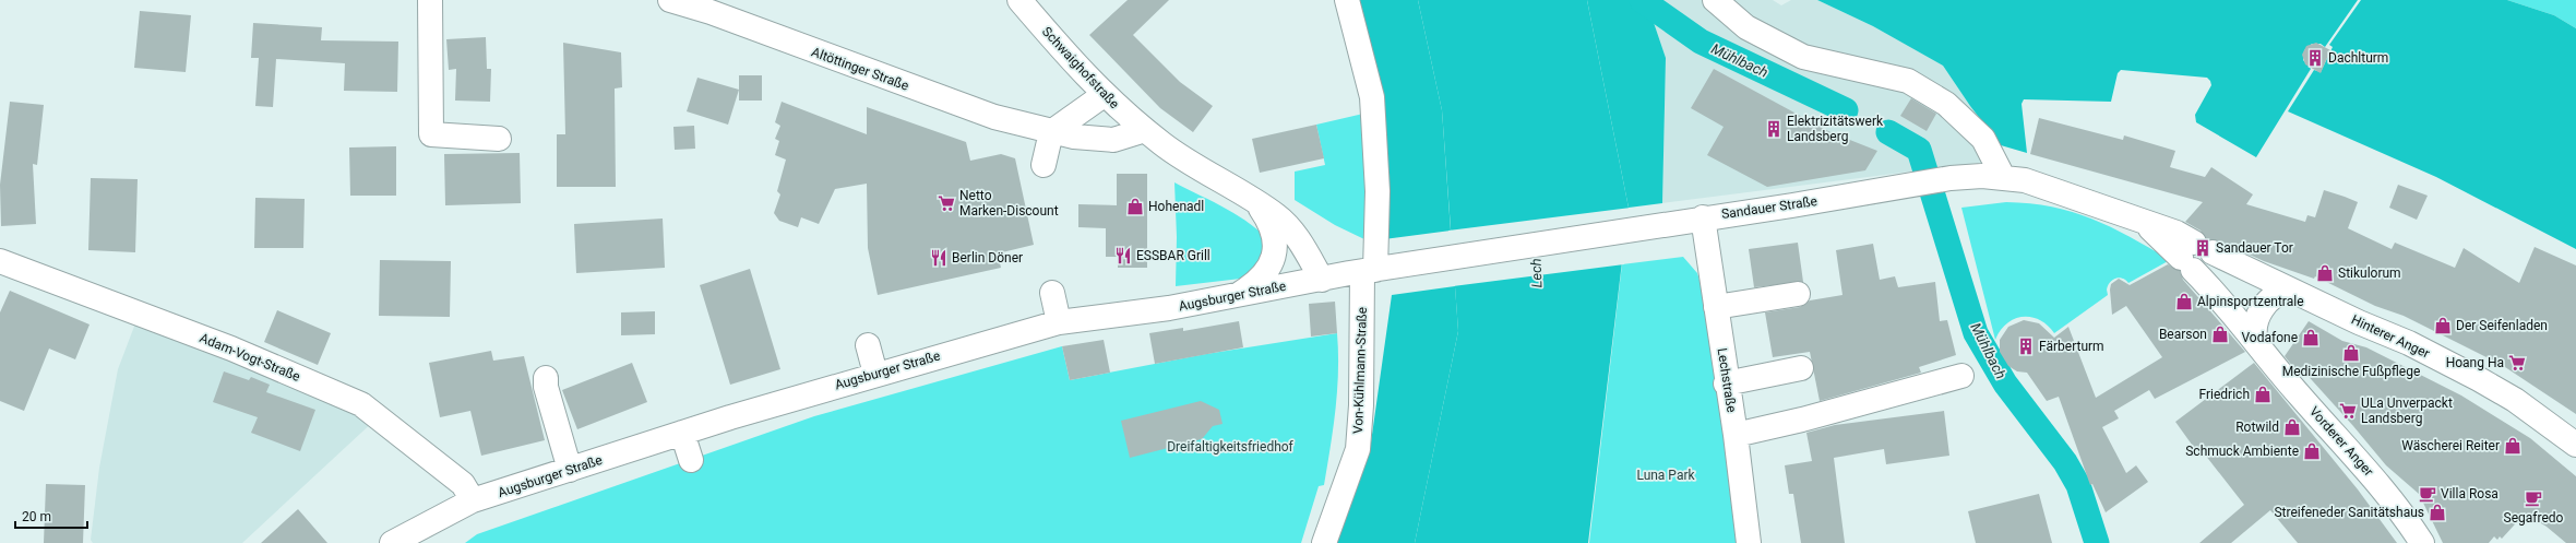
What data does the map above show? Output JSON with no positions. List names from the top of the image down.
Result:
{
  "streets": {
    "street": [
      "Schwaighofstraße",
      "Altöttinger Straße",
      "Sandauer Straße",
      "Augsburger Straße",
      "Hinterer Anger",
      "Adam-Vogt-Straße",
      "Von-Kühlmann-Straße",
      "Lechstraße",
      "Vorderer Anger"
    ]
  },
  "crossings": [
    ["Schwaighofstraße", "Altöttinger Straße"],
    ["Schwaighofstraße", "Augsburger Straße"],
    ["Sandauer Straße", "Augsburger Straße"],
    ["Sandauer Straße", "Hinterer Anger"],
    ["Sandauer Straße", "Von-Kühlmann-Straße"],
    ["Sandauer Straße", "Lechstraße"],
    ["Sandauer Straße", "Vorderer Anger"],
    ["Augsburger Straße", "Adam-Vogt-Straße"],
    ["Augsburger Straße", "Von-Kühlmann-Straße"],
    ["Hinterer Anger", "Vorderer Anger"]
  ],
  "water": ["Mühlbach", "Lech"],
  "parks": ["Dreifaltigkeitsfriedhof", "Luna Park"],
  "places": {
    "building": [
      "Dachlturm",
      "Elektrizitätswerk Landsberg",
      "Sandauer Tor",
      "Färberturm"
    ],
    "supermarket": ["Netto Marken-Discount", "Hoang Ha", "ULa Unverpackt Landsberg"],
    "shop": [
      "Hohenadl",
      "Stikulorum",
      "Alpinsportzentrale",
      "Der Seifenladen",
      "Bearson",
      "Vodafone",
      "Medizinische Fußpflege",
      "Friedrich",
      "Rotwild",
      "Wäscherei Reiter",
      "Schmuck Ambiente",
      "Streifeneder Sanitätshaus"
    ],
    "restaurant": ["ESSBAR Grill", "Berlin Döner"],
    "cafe": ["Villa Rosa", "Segafredo"]
  },
  "scale_bar": "20 m"
}
